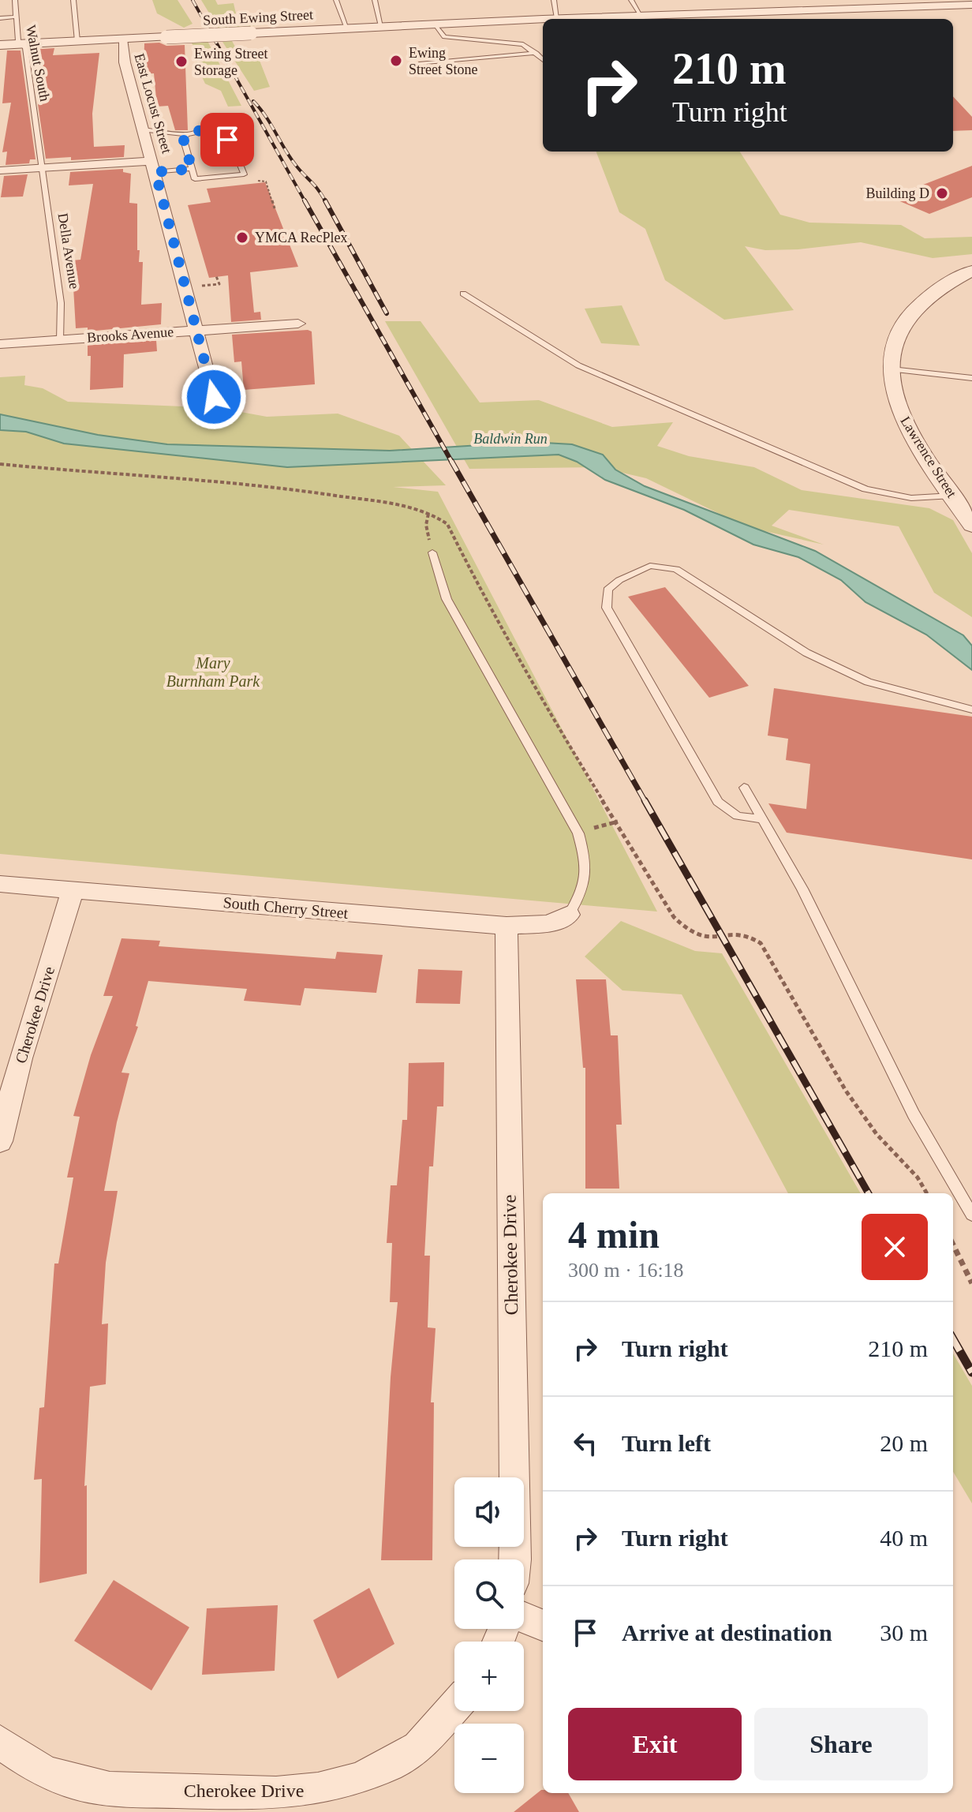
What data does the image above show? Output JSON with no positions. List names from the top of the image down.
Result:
{
  "streets": {
    "street": [
      "South Ewing Street",
      "East Locust Street",
      "Brooks Avenue",
      "Lawrence Street",
      "South Cherry Street",
      "Cherokee Drive"
    ],
    "lane": ["Walnut South", "Della Avenue"]
  },
  "crossings": [
    ["South Ewing Street", "Walnut South"],
    ["South Ewing Street", "East Locust Street"],
    ["Walnut South", "Della Avenue"],
    ["East Locust Street", "Brooks Avenue"],
    ["Della Avenue", "Brooks Avenue"],
    ["South Cherry Street", "Cherokee Drive"]
  ],
  "water": ["Baldwin Run"],
  "parks": ["Mary Burnham Park"],
  "places": [
    "Ewing Street Stone",
    "Ewing Street Storage",
    "Building D",
    "YMCA RecPlex"
  ],
  "page": {
    "turn": ["210 m", "Turn right"],
    "heading": ["4 min", "300 m · 16:18"],
    "list": [
      {
        "name": "Turn right",
        "value": "210 m"
      },
      {
        "name": "Turn left",
        "value": "20 m"
      },
      {
        "name": "Turn right",
        "value": "40 m"
      },
      {
        "name": "Arrive at destination",
        "value": "30 m"
      }
    ],
    "map_buttons": ["+", "−"],
    "buttons": ["Exit", "Share"]
  }
}
